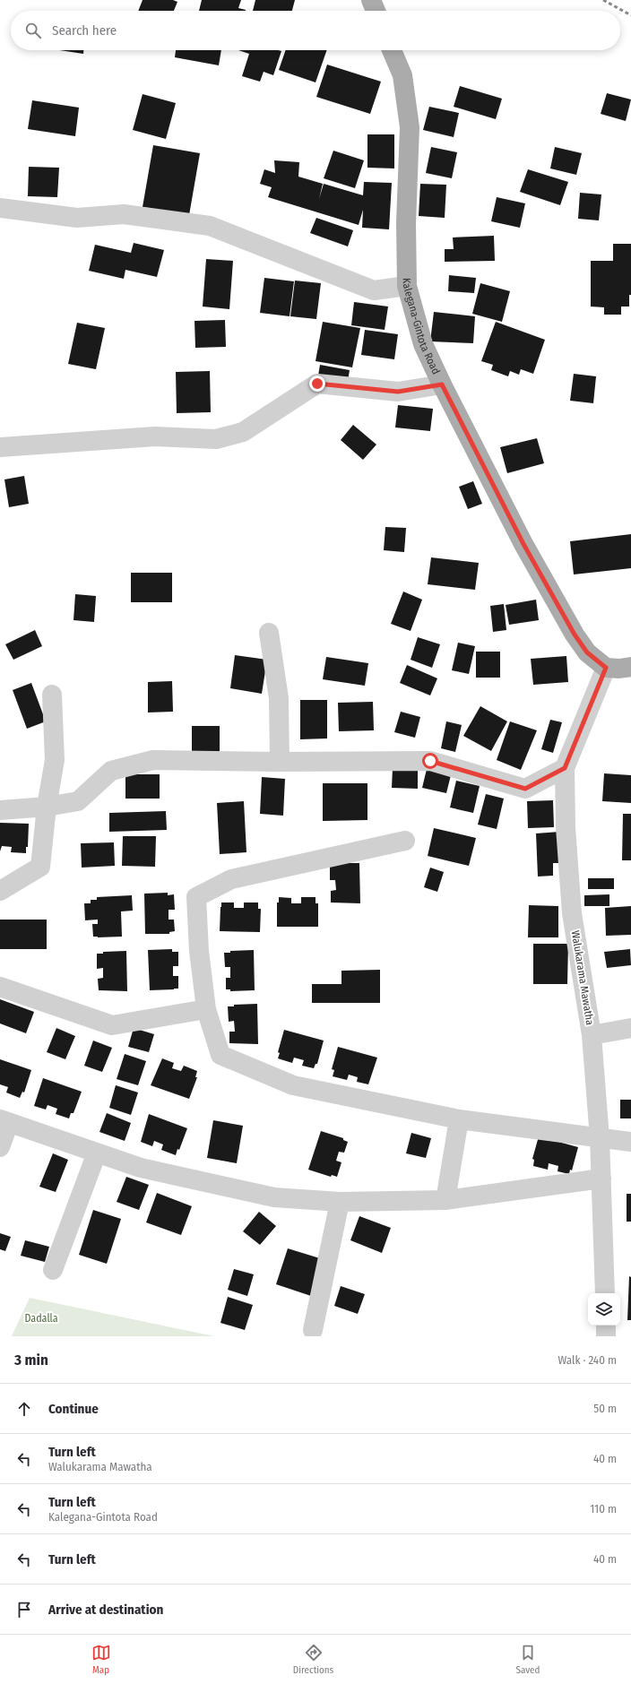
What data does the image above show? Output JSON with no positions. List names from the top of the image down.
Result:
{
  "streets": {
    "main road": ["Kalegana-Gintota Road"],
    "street": ["Walukarama Mawatha"]
  },
  "crossings": [
    ["Kalegana-Gintota Road", "Walukarama Mawatha"]
  ],
  "parks": ["Dadalla"],
  "page": {
    "search": "Search here",
    "heading": ["3 min", "Walk · 240 m"],
    "list": [
      ["Continue", "50 m"],
      ["Turn left", "Walukarama Mawatha", "40 m"],
      ["Turn left", "Kalegana-Gintota Road", "110 m"],
      ["Turn left", "40 m"],
      "Arrive at destination"
    ],
    "nav": ["Map", "Directions", "Saved"]
  }
}
